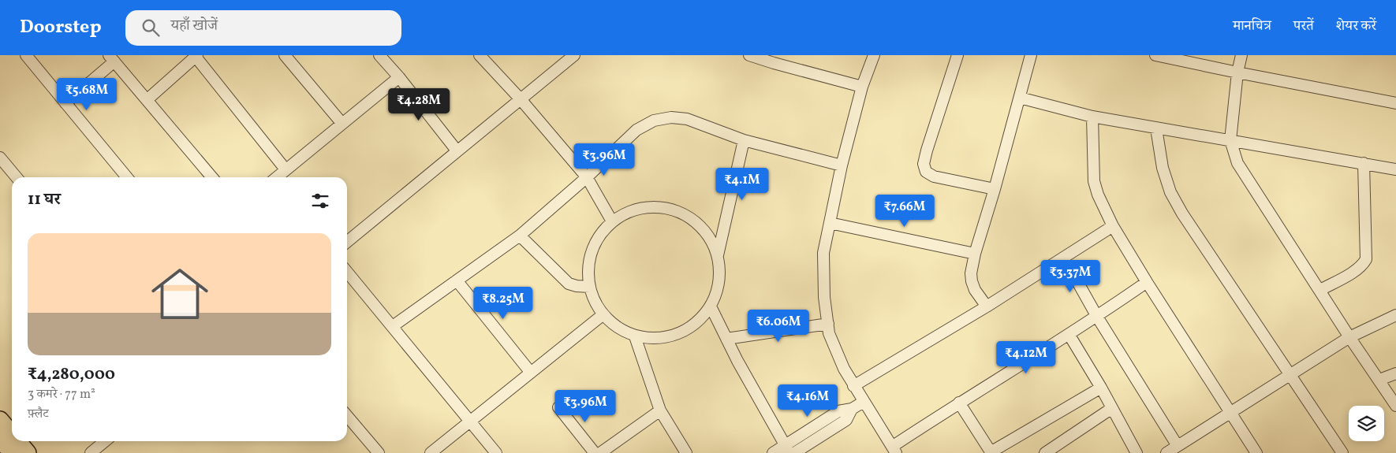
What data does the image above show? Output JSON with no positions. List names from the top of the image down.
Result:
{
  "page": {
    "header": "Doorstep",
    "search": "यहाँ खोजें",
    "nav": ["मानचित्र", "परतें", "शेयर करें"],
    "price": [
      "₹5.68M",
      "₹4.28M",
      "₹3.96M",
      "₹4.1M",
      "₹7.66M",
      "₹3.37M",
      "₹8.25M",
      "₹6.06M",
      "₹4.12M",
      "₹4.16M",
      "₹3.96M"
    ],
    "heading": "11 घर",
    "list": [
      {
        "name": "₹4,280,000",
        "note": "3 कमरे · 77 m² · फ़्लैट"
      }
    ]
  }
}
